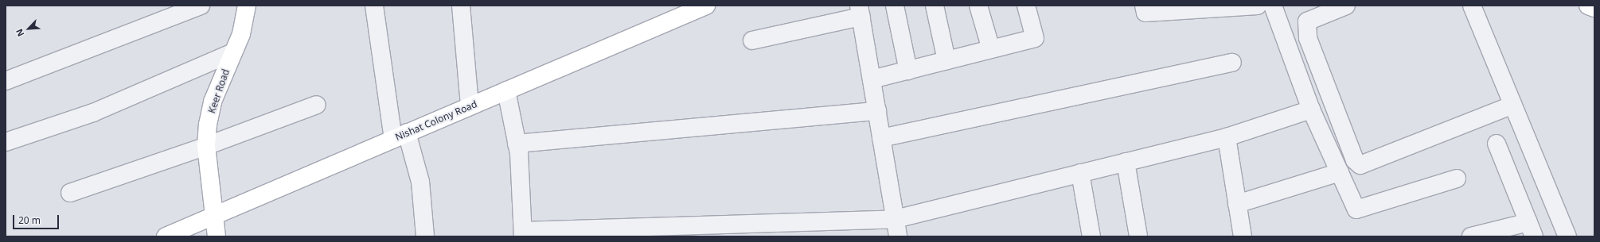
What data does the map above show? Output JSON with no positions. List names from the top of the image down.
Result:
{
  "streets": {
    "street": ["Keer Road", "Nishat Colony Road"]
  },
  "crossings": [
    ["Keer Road", "Nishat Colony Road"]
  ],
  "scale_bar": "20 m",
  "north": "bottom left"
}
